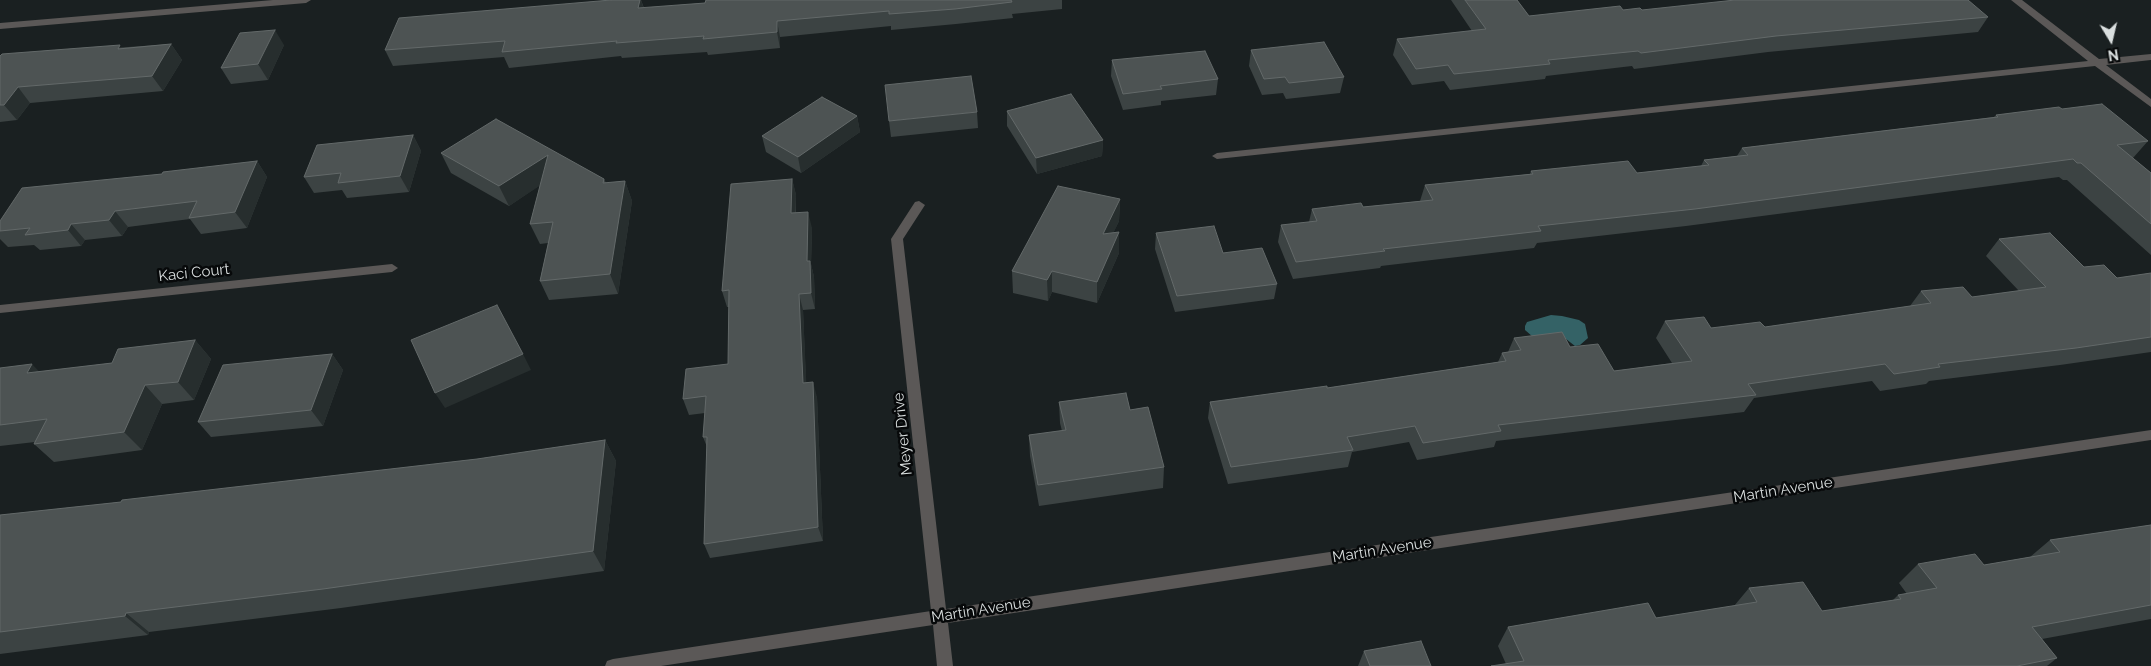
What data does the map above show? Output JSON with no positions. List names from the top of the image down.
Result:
{
  "streets": {
    "street": ["Kaci Court", "Meyer Drive", "Martin Avenue"]
  },
  "crossings": [
    ["Meyer Drive", "Martin Avenue"]
  ],
  "north": "bottom"
}
